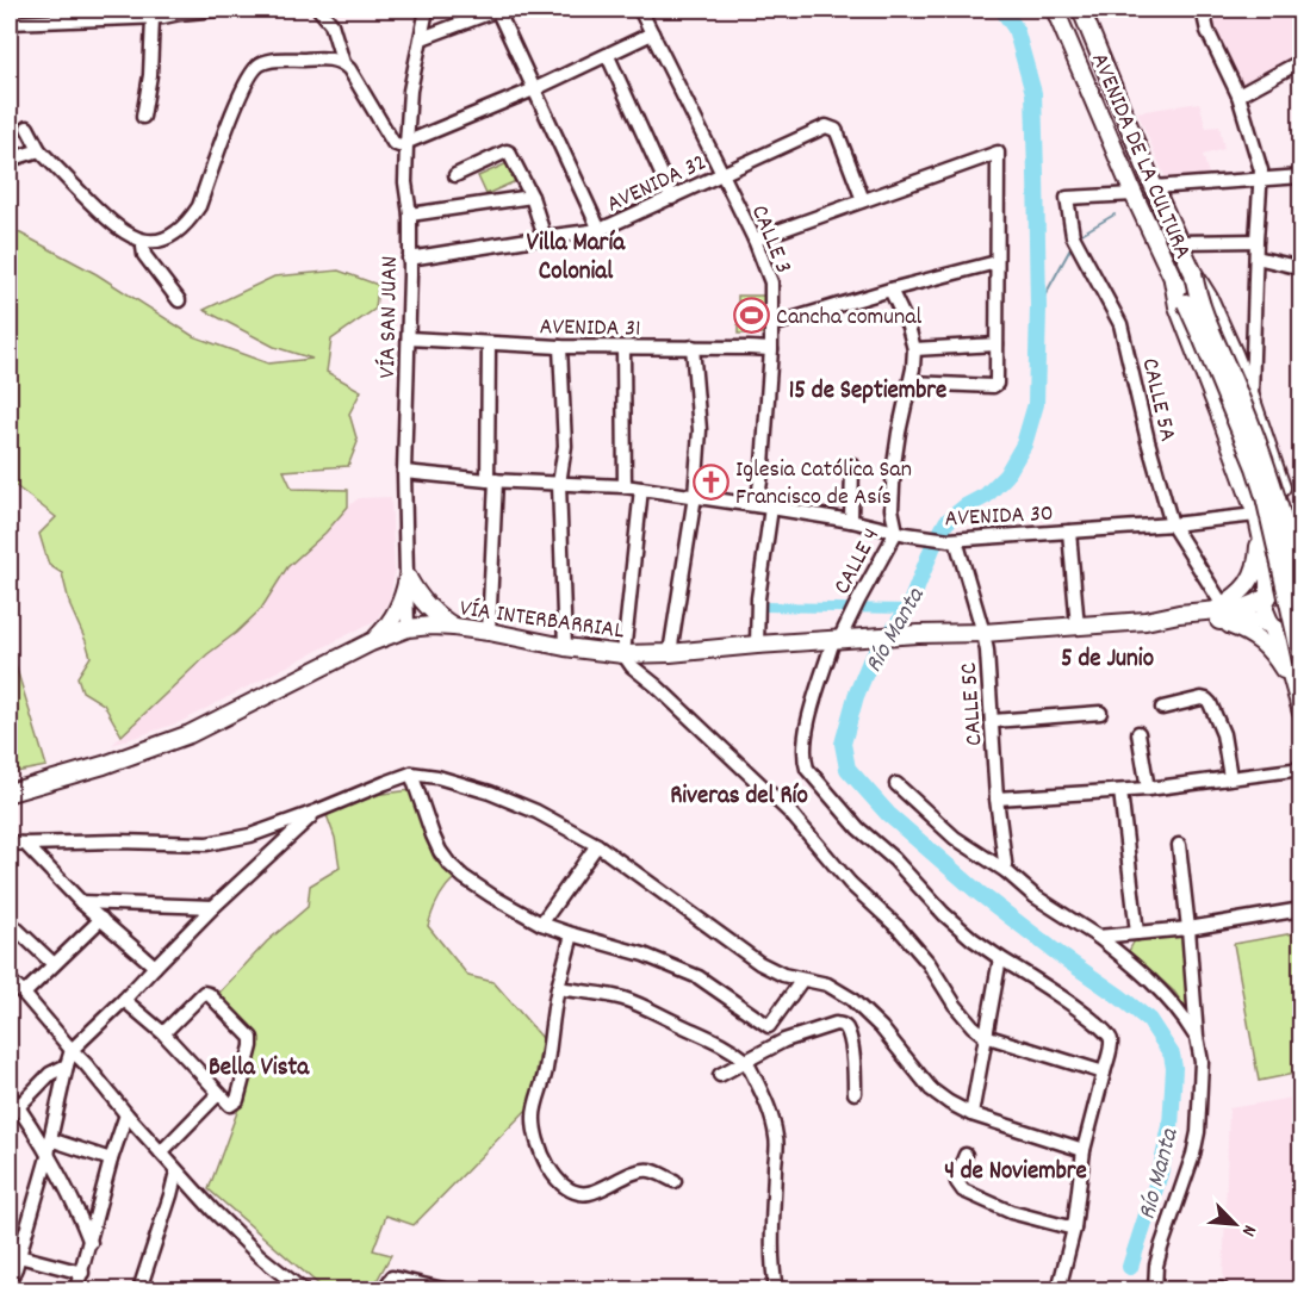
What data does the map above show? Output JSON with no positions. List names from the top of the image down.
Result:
{
  "streets": {
    "main road": ["AVENIDA DE LA CULTURA", "VÍA INTERBARRIAL"],
    "street": [
      "AVENIDA 32",
      "CALLE 3",
      "VÍA SAN JUAN",
      "AVENIDA 31",
      "CALLE 5A",
      "AVENIDA 30",
      "CALLE 4",
      "CALLE 5C"
    ]
  },
  "crossings": [
    ["AVENIDA DE LA CULTURA", "CALLE 5A"],
    ["AVENIDA DE LA CULTURA", "AVENIDA 30"],
    ["AVENIDA DE LA CULTURA", "VÍA INTERBARRIAL"],
    ["AVENIDA 32", "CALLE 3"],
    ["AVENIDA 32", "VÍA SAN JUAN"],
    ["CALLE 3", "AVENIDA 31"],
    ["CALLE 3", "AVENIDA 30"],
    ["CALLE 3", "VÍA INTERBARRIAL"],
    ["VÍA SAN JUAN", "AVENIDA 31"],
    ["VÍA SAN JUAN", "AVENIDA 30"],
    ["VÍA SAN JUAN", "VÍA INTERBARRIAL"],
    ["CALLE 5A", "AVENIDA 30"],
    ["CALLE 5A", "VÍA INTERBARRIAL"],
    ["AVENIDA 30", "CALLE 4"],
    ["AVENIDA 30", "CALLE 5C"],
    ["CALLE 4", "VÍA INTERBARRIAL"],
    ["VÍA INTERBARRIAL", "CALLE 5C"]
  ],
  "districts": [
    "Villa María Colonial",
    "15 de Septiembre",
    "5 de Junio",
    "Riveras del Río",
    "Bella Vista",
    "4 de Noviembre"
  ],
  "water": ["Río Manta"],
  "places": {
    "sports": ["Cancha comunal"],
    "church": ["Iglesia Católica San Francisco de Asís"]
  },
  "north": "bottom right"
}
